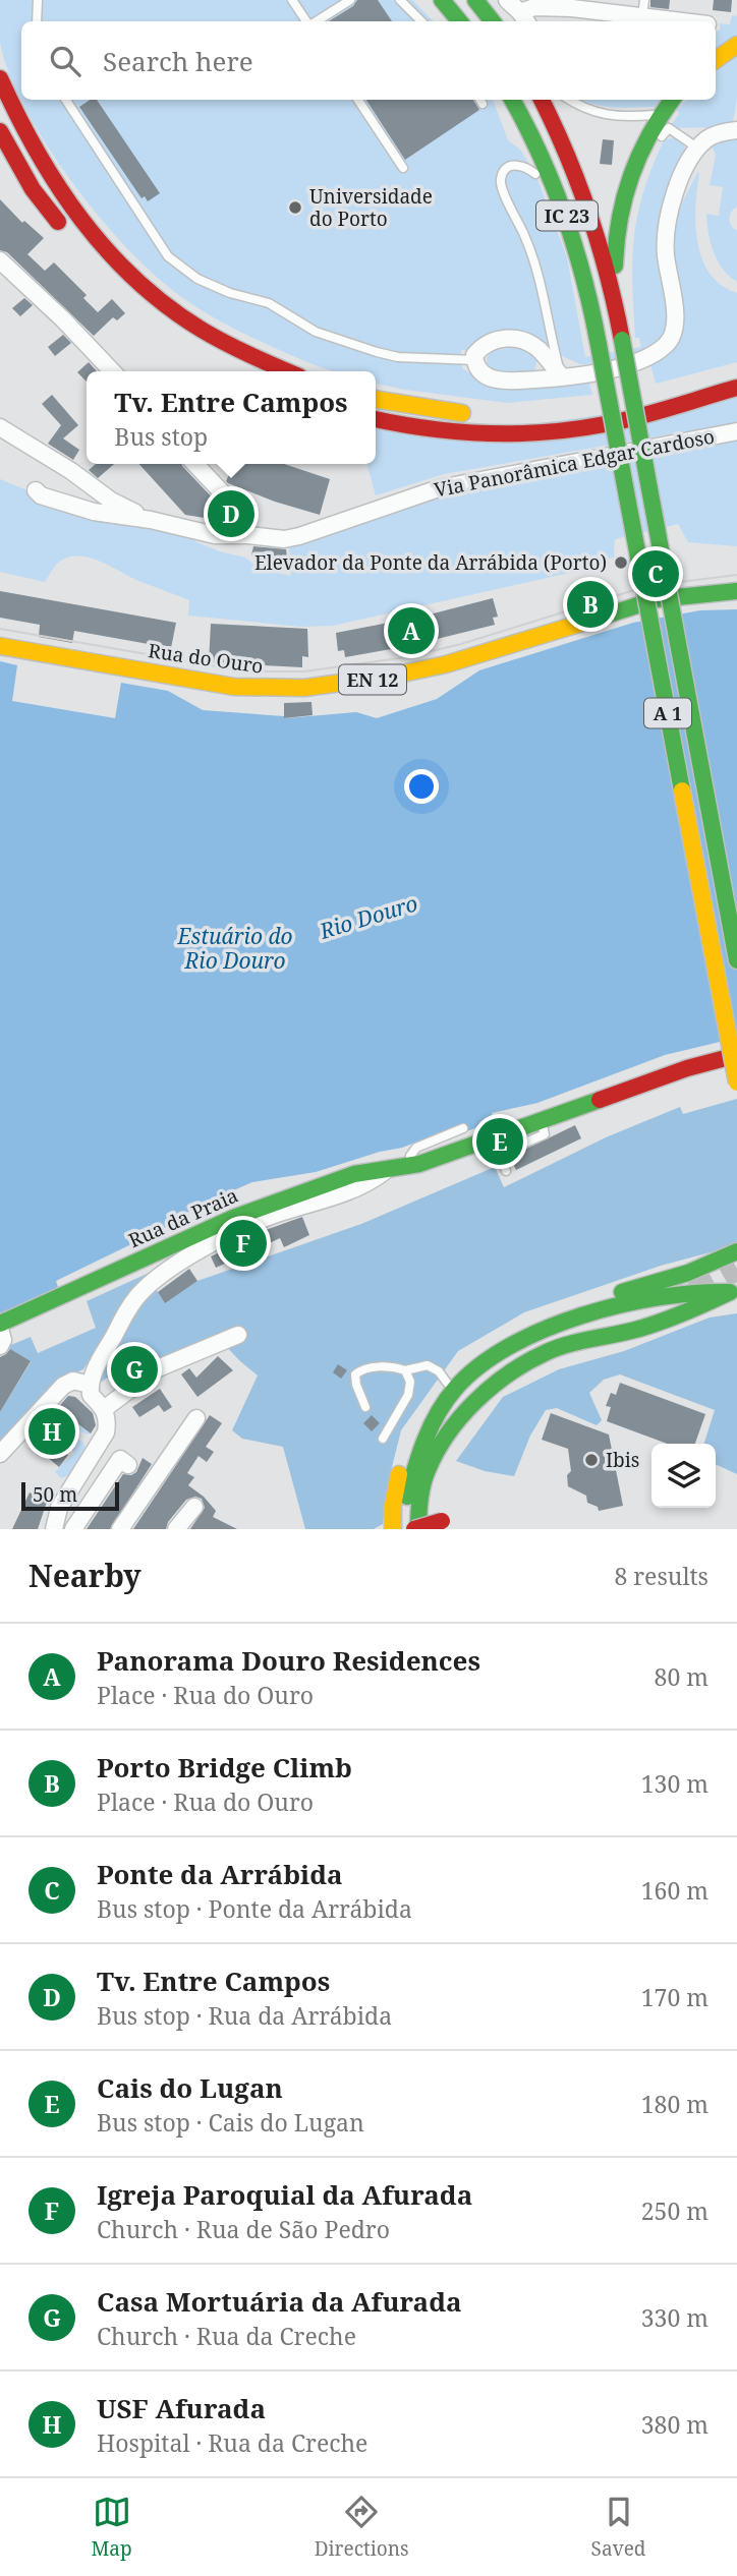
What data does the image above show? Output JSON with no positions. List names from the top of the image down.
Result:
{
  "streets": {
    "main road": [
      "IC 23",
      "Rua do Ouro",
      "EN 12",
      "A 1",
      "Rua da Praia"
    ],
    "street": ["Via Panorâmica Edgar Cardoso"]
  },
  "crossings": [
    ["IC 23", "A 1"]
  ],
  "water": ["Rio Douro", "Estuário do Rio Douro"],
  "places": ["Universidade do Porto", "Elevador da Ponte da Arrábida (Porto)", "Ibis"],
  "scale_bar": "50 m",
  "page": {
    "search": "Search here",
    "popup": ["Tv. Entre Campos", "Bus stop"],
    "pins": [
      "D",
      "C",
      "B",
      "A",
      "E",
      "F",
      "G",
      "H"
    ],
    "scale": "50 m",
    "heading": ["Nearby", "8 results"],
    "list": [
      {
        "mark": "A",
        "name": "Panorama Douro Residences",
        "note": "Place · Rua do Ouro",
        "value": "80 m"
      },
      {
        "mark": "B",
        "name": "Porto Bridge Climb",
        "note": "Place · Rua do Ouro",
        "value": "130 m"
      },
      {
        "mark": "C",
        "name": "Ponte da Arrábida",
        "note": "Bus stop · Ponte da Arrábida",
        "value": "160 m"
      },
      {
        "mark": "D",
        "name": "Tv. Entre Campos",
        "note": "Bus stop · Rua da Arrábida",
        "value": "170 m"
      },
      {
        "mark": "E",
        "name": "Cais do Lugan",
        "note": "Bus stop · Cais do Lugan",
        "value": "180 m"
      },
      {
        "mark": "F",
        "name": "Igreja Paroquial da Afurada",
        "note": "Church · Rua de São Pedro",
        "value": "250 m"
      },
      {
        "mark": "G",
        "name": "Casa Mortuária da Afurada",
        "note": "Church · Rua da Creche",
        "value": "330 m"
      },
      {
        "mark": "H",
        "name": "USF Afurada",
        "note": "Hospital · Rua da Creche",
        "value": "380 m"
      }
    ],
    "nav": ["Map", "Directions", "Saved"]
  }
}
